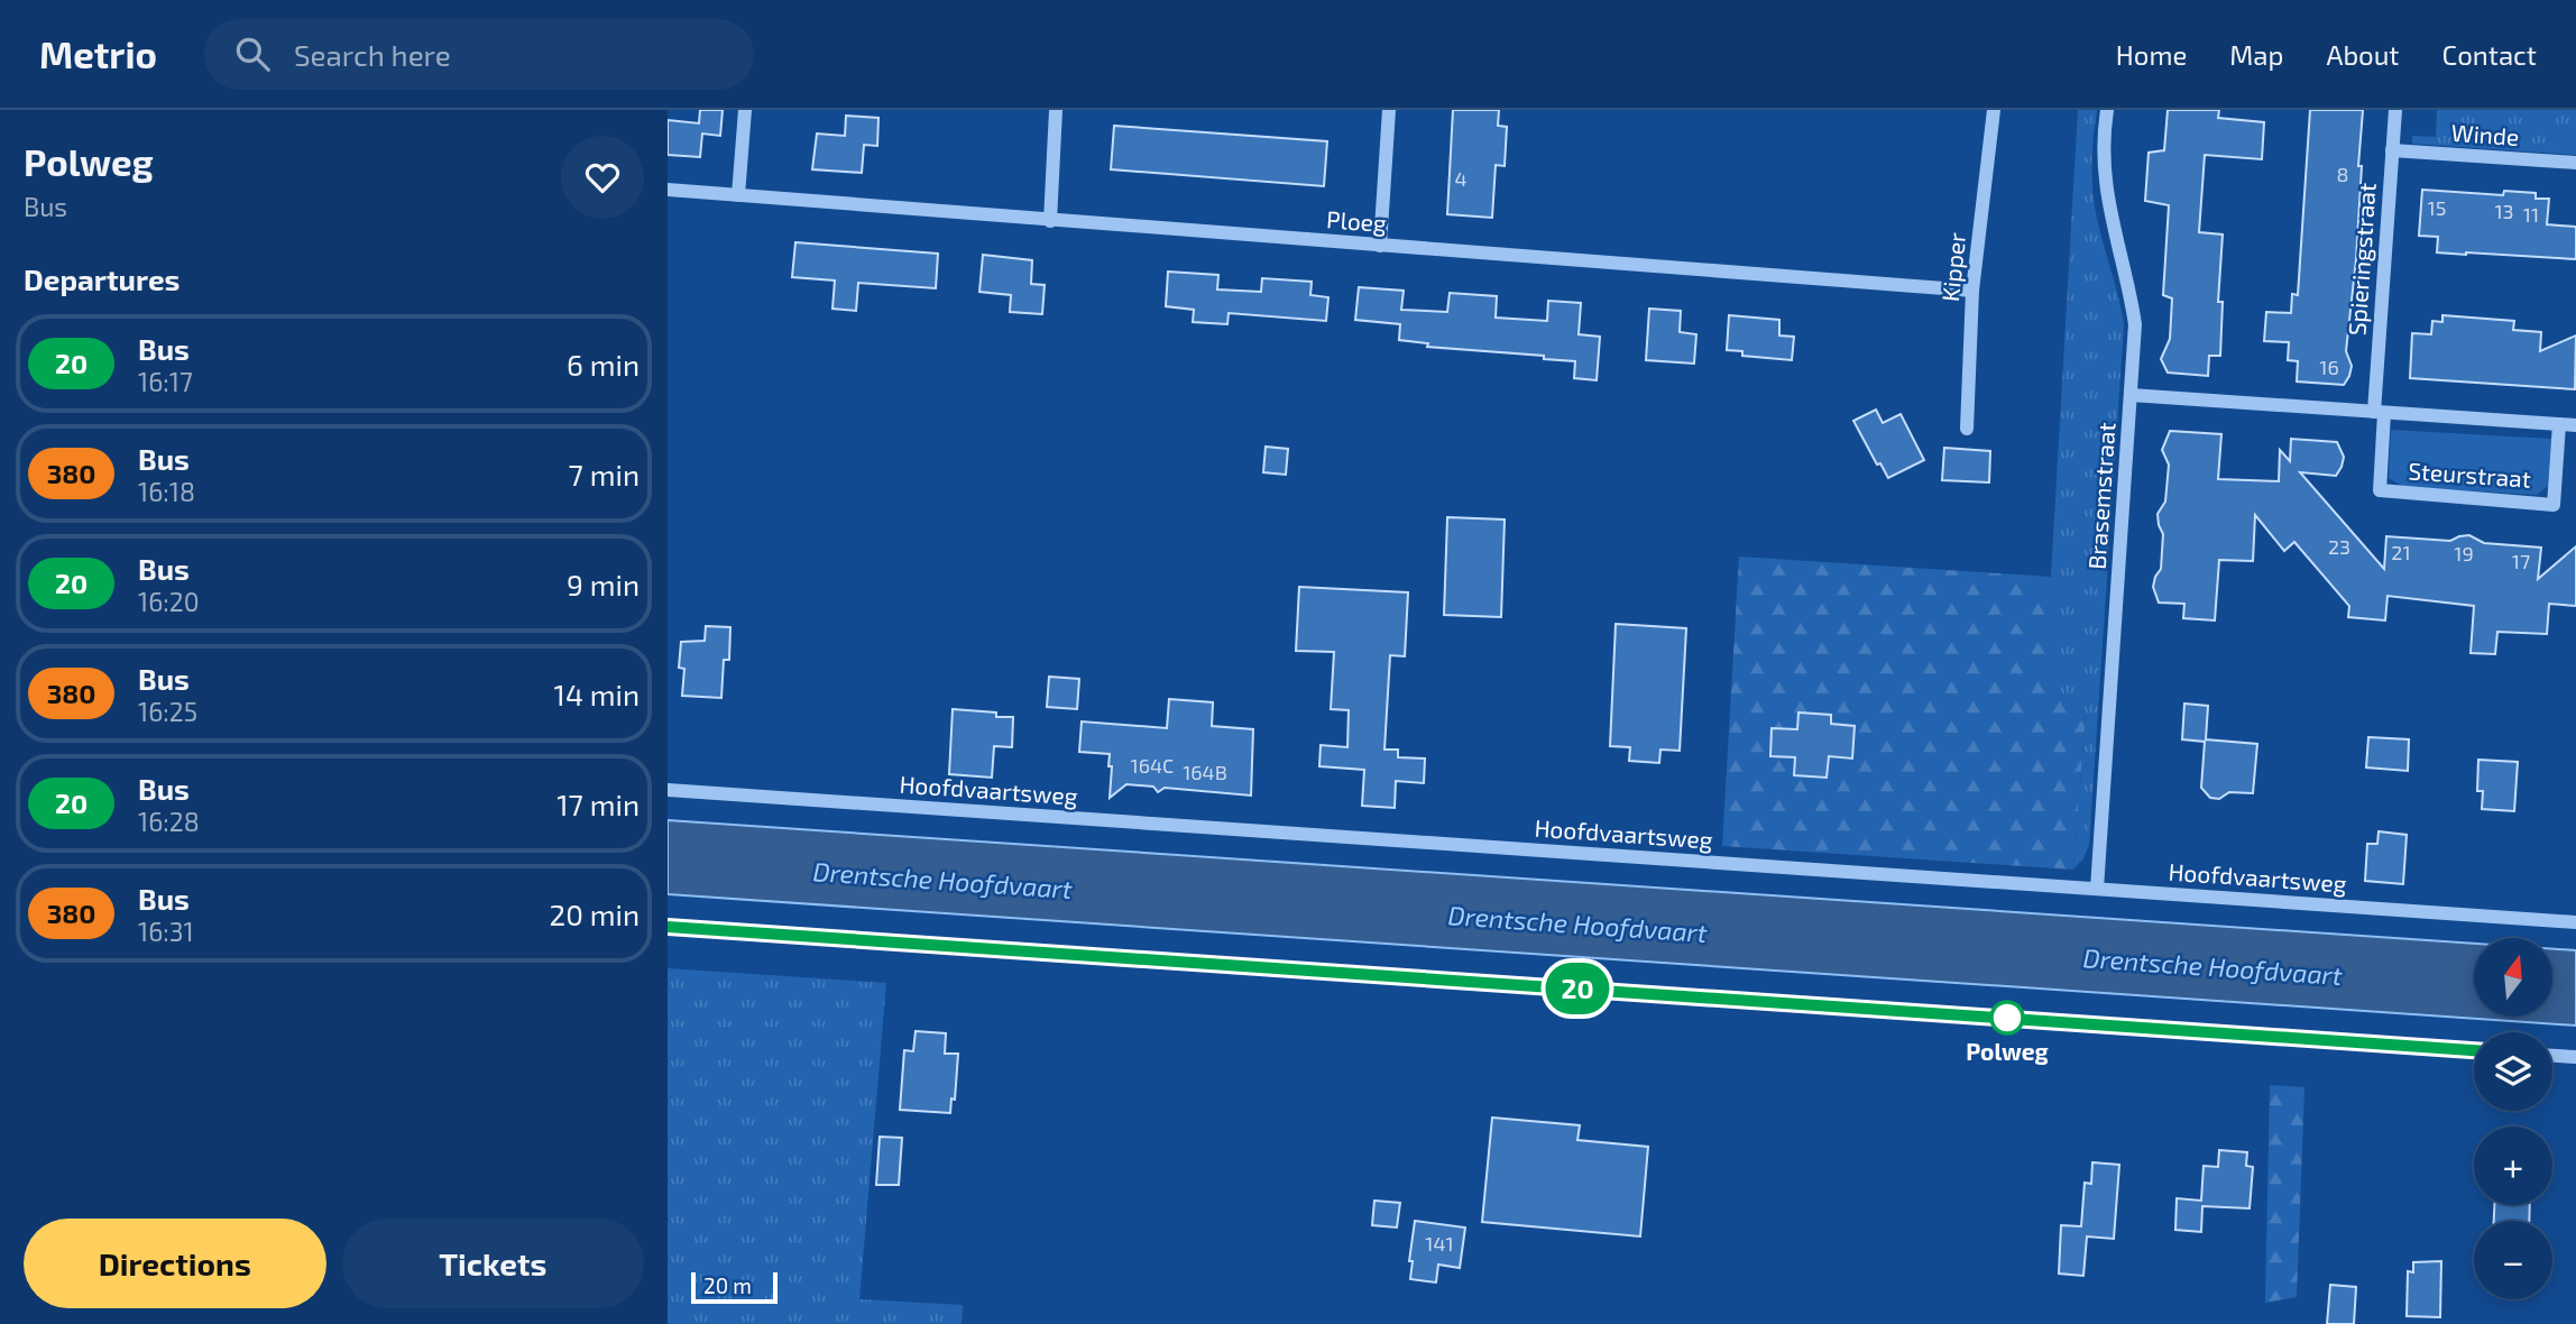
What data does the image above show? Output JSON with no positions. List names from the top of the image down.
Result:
{
  "streets": {
    "street": [
      "Winde",
      "Ploeg",
      "Spieringstraat",
      "Kipper",
      "Steurstraat",
      "Brasemstraat",
      "Hoofdvaartsweg"
    ]
  },
  "crossings": [
    ["Winde", "Spieringstraat"],
    ["Ploeg", "Kipper"],
    ["Spieringstraat", "Steurstraat"],
    ["Brasemstraat", "Hoofdvaartsweg"]
  ],
  "water": ["Drentsche Hoofdvaart"],
  "places": ["Polweg"],
  "lines": ["bus line 20"],
  "house_numbers": [
    "8",
    "4",
    "15",
    "13",
    "11",
    "16",
    "23",
    "21",
    "19",
    "17",
    "164C",
    "164B",
    "141"
  ],
  "scale_bar": "20 m",
  "north": "top",
  "page": {
    "header": "Metrio",
    "search": "Search here",
    "nav": [
      "Home",
      "Map",
      "About",
      "Contact"
    ],
    "heading": [
      ["Polweg", "Bus"],
      "Departures"
    ],
    "on_map": "20",
    "list": [
      {
        "mark": "20",
        "name": "Bus",
        "note": "16:17",
        "value": "6 min"
      },
      {
        "mark": "380",
        "name": "Bus",
        "note": "16:18",
        "value": "7 min"
      },
      {
        "mark": "20",
        "name": "Bus",
        "note": "16:20",
        "value": "9 min"
      },
      {
        "mark": "380",
        "name": "Bus",
        "note": "16:25",
        "value": "14 min"
      },
      {
        "mark": "20",
        "name": "Bus",
        "note": "16:28",
        "value": "17 min"
      },
      {
        "mark": "380",
        "name": "Bus",
        "note": "16:31",
        "value": "20 min"
      }
    ],
    "map_buttons": ["+", "−"],
    "buttons": ["Directions", "Tickets"],
    "scale": "20 m"
  }
}
